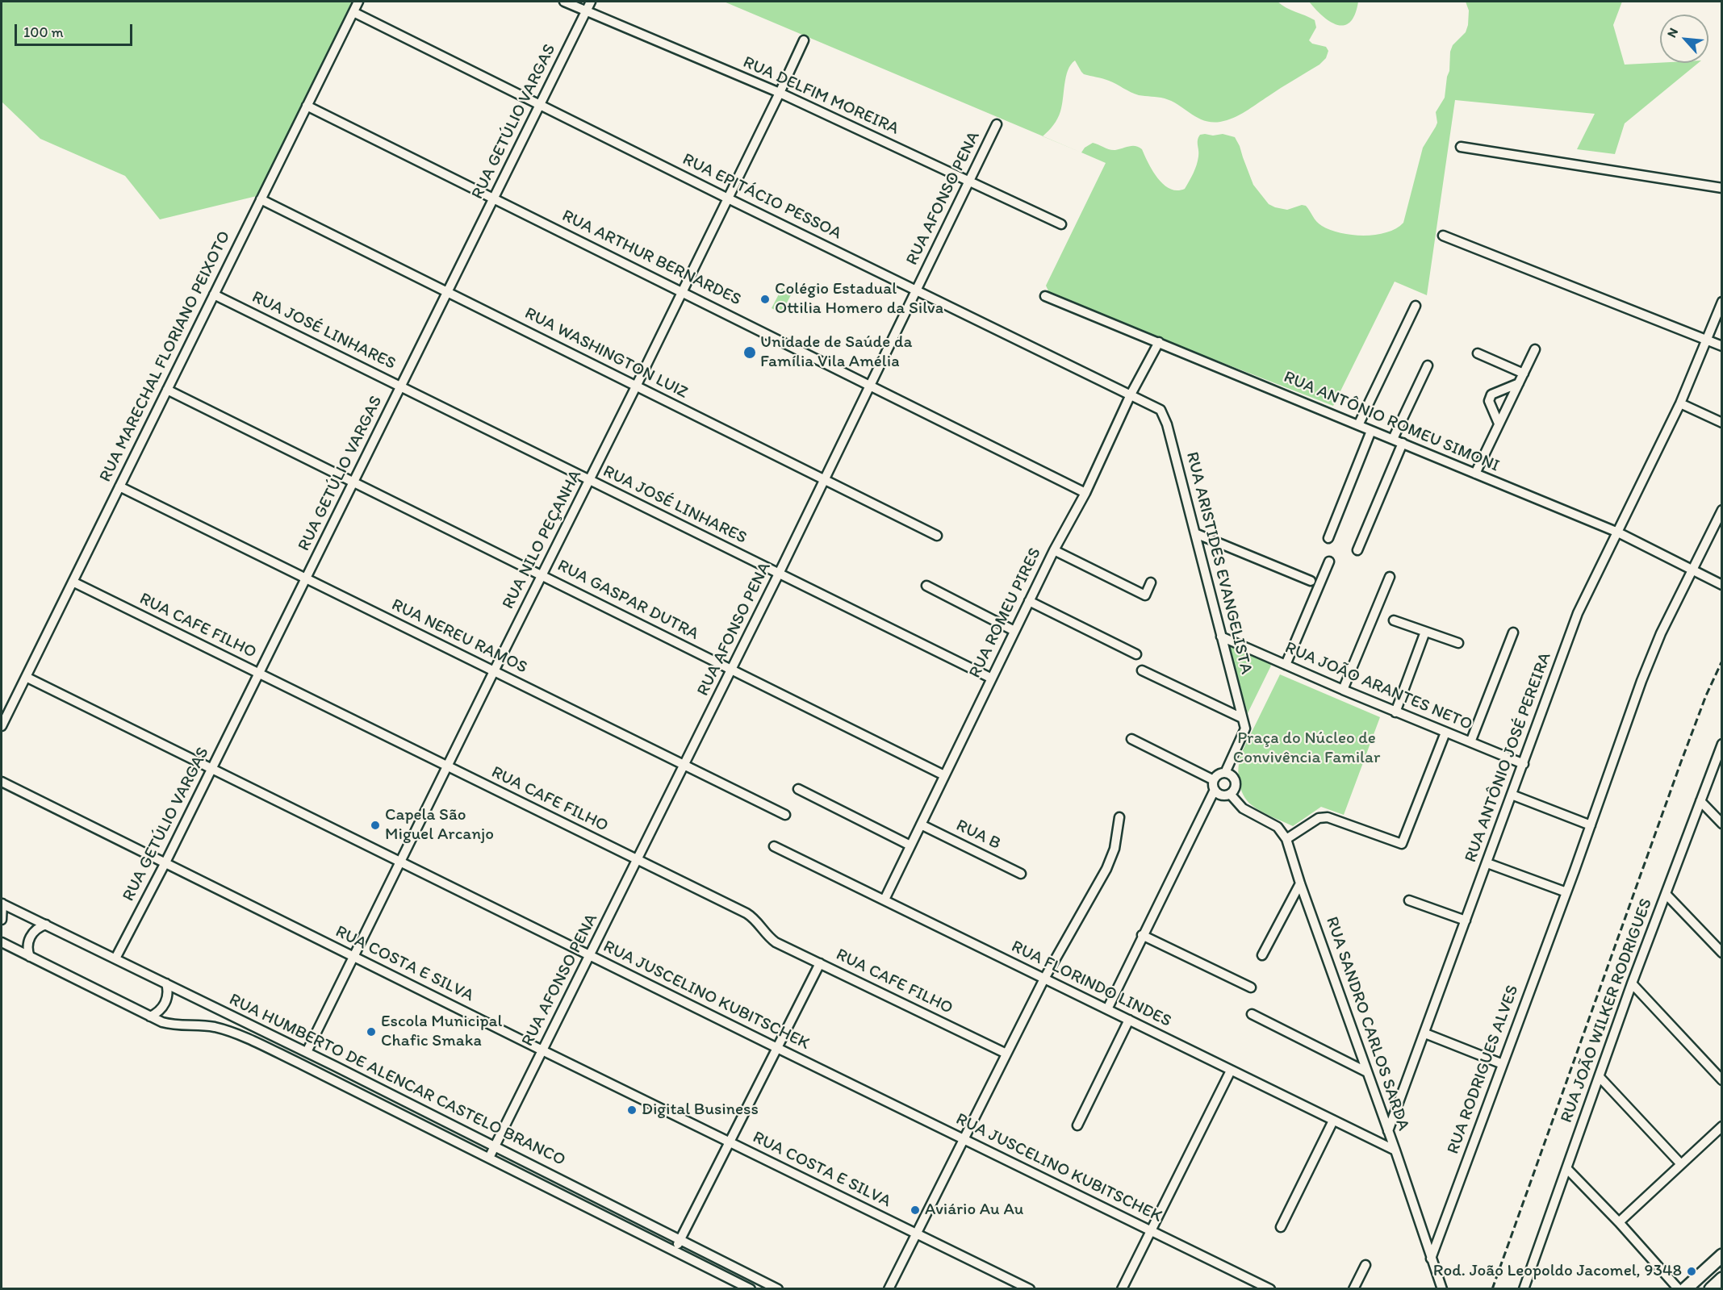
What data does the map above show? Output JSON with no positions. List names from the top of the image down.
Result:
{
  "streets": {
    "street": [
      "RUA DELFIM MOREIRA",
      "RUA GETÚLIO VARGAS",
      "RUA EPITÁCIO PESSOA",
      "RUA AFONSO PENA",
      "RUA ARTHUR BERNARDES",
      "RUA JOSÉ LINHARES",
      "RUA WASHINGTON LUIZ",
      "RUA MARECHAL FLORIANO PEIXOTO",
      "RUA ANTÔNIO ROMEU SIMONI",
      "RUA NILO PEÇANHA",
      "RUA ARISTIDES EVANGELISTA",
      "RUA GASPAR DUTRA",
      "RUA ROMEU PIRES",
      "RUA CAFE FILHO",
      "RUA NEREU RAMOS",
      "RUA JOÃO ARANTES NETO",
      "RUA ANTÔNIO JOSÉ PEREIRA",
      "RUA B",
      "RUA COSTA E SILVA",
      "RUA FLORINDO LINDES",
      "RUA JUSCELINO KUBITSCHEK",
      "RUA JOÃO WILKER RODRIGUES",
      "RUA SANDRO CARLOS SARDA",
      "RUA RODRIGUES ALVES",
      "RUA HUMBERTO DE ALENCAR CASTELO BRANCO"
    ]
  },
  "crossings": [
    ["RUA DELFIM MOREIRA", "RUA GETÚLIO VARGAS"],
    ["RUA DELFIM MOREIRA", "RUA AFONSO PENA"],
    ["RUA DELFIM MOREIRA", "RUA NILO PEÇANHA"],
    ["RUA GETÚLIO VARGAS", "RUA EPITÁCIO PESSOA"],
    ["RUA GETÚLIO VARGAS", "RUA ARTHUR BERNARDES"],
    ["RUA GETÚLIO VARGAS", "RUA JOSÉ LINHARES"],
    ["RUA GETÚLIO VARGAS", "RUA WASHINGTON LUIZ"],
    ["RUA GETÚLIO VARGAS", "RUA GASPAR DUTRA"],
    ["RUA GETÚLIO VARGAS", "RUA CAFE FILHO"],
    ["RUA GETÚLIO VARGAS", "RUA NEREU RAMOS"],
    ["RUA GETÚLIO VARGAS", "RUA COSTA E SILVA"],
    ["RUA GETÚLIO VARGAS", "RUA JUSCELINO KUBITSCHEK"],
    ["RUA GETÚLIO VARGAS", "RUA HUMBERTO DE ALENCAR CASTELO BRANCO"],
    ["RUA EPITÁCIO PESSOA", "RUA AFONSO PENA"],
    ["RUA EPITÁCIO PESSOA", "RUA MARECHAL FLORIANO PEIXOTO"],
    ["RUA EPITÁCIO PESSOA", "RUA NILO PEÇANHA"],
    ["RUA EPITÁCIO PESSOA", "RUA ARISTIDES EVANGELISTA"],
    ["RUA EPITÁCIO PESSOA", "RUA ROMEU PIRES"],
    ["RUA AFONSO PENA", "RUA ARTHUR BERNARDES"],
    ["RUA AFONSO PENA", "RUA JOSÉ LINHARES"],
    ["RUA AFONSO PENA", "RUA WASHINGTON LUIZ"],
    ["RUA AFONSO PENA", "RUA GASPAR DUTRA"],
    ["RUA AFONSO PENA", "RUA CAFE FILHO"],
    ["RUA AFONSO PENA", "RUA NEREU RAMOS"],
    ["RUA AFONSO PENA", "RUA COSTA E SILVA"],
    ["RUA AFONSO PENA", "RUA JUSCELINO KUBITSCHEK"],
    ["RUA AFONSO PENA", "RUA HUMBERTO DE ALENCAR CASTELO BRANCO"],
    ["RUA ARTHUR BERNARDES", "RUA MARECHAL FLORIANO PEIXOTO"],
    ["RUA ARTHUR BERNARDES", "RUA NILO PEÇANHA"],
    ["RUA ARTHUR BERNARDES", "RUA ROMEU PIRES"],
    ["RUA JOSÉ LINHARES", "RUA MARECHAL FLORIANO PEIXOTO"],
    ["RUA JOSÉ LINHARES", "RUA NILO PEÇANHA"],
    ["RUA JOSÉ LINHARES", "RUA ROMEU PIRES"],
    ["RUA WASHINGTON LUIZ", "RUA MARECHAL FLORIANO PEIXOTO"],
    ["RUA WASHINGTON LUIZ", "RUA NILO PEÇANHA"],
    ["RUA MARECHAL FLORIANO PEIXOTO", "RUA GASPAR DUTRA"],
    ["RUA MARECHAL FLORIANO PEIXOTO", "RUA CAFE FILHO"],
    ["RUA MARECHAL FLORIANO PEIXOTO", "RUA NEREU RAMOS"],
    ["RUA MARECHAL FLORIANO PEIXOTO", "RUA JUSCELINO KUBITSCHEK"],
    ["RUA ANTÔNIO ROMEU SIMONI", "RUA ROMEU PIRES"],
    ["RUA ANTÔNIO ROMEU SIMONI", "RUA ANTÔNIO JOSÉ PEREIRA"],
    ["RUA ANTÔNIO ROMEU SIMONI", "RUA RODRIGUES ALVES"],
    ["RUA NILO PEÇANHA", "RUA GASPAR DUTRA"],
    ["RUA NILO PEÇANHA", "RUA CAFE FILHO"],
    ["RUA NILO PEÇANHA", "RUA NEREU RAMOS"],
    ["RUA NILO PEÇANHA", "RUA COSTA E SILVA"],
    ["RUA NILO PEÇANHA", "RUA JUSCELINO KUBITSCHEK"],
    ["RUA NILO PEÇANHA", "RUA HUMBERTO DE ALENCAR CASTELO BRANCO"],
    ["RUA ARISTIDES EVANGELISTA", "RUA JOÃO ARANTES NETO"],
    ["RUA ARISTIDES EVANGELISTA", "RUA SANDRO CARLOS SARDA"],
    ["RUA GASPAR DUTRA", "RUA ROMEU PIRES"],
    ["RUA ROMEU PIRES", "RUA B"],
    ["RUA ROMEU PIRES", "RUA FLORINDO LINDES"],
    ["RUA JOÃO ARANTES NETO", "RUA ANTÔNIO JOSÉ PEREIRA"],
    ["RUA ANTÔNIO JOSÉ PEREIRA", "RUA SANDRO CARLOS SARDA"],
    ["RUA FLORINDO LINDES", "RUA SANDRO CARLOS SARDA"],
    ["RUA SANDRO CARLOS SARDA", "RUA RODRIGUES ALVES"]
  ],
  "parks": ["Praça do Núcleo de Convivência Familar"],
  "places": [
    "Colégio Estadual Ottilia Homero da Silva",
    "Unidade de Saúde da Família Vila Amélia",
    "Capela São Miguel Arcanjo",
    "Escola Municipal Chafic Smaka",
    "Digital Business",
    "Aviário Au Au",
    "Rod. João Leopoldo Jacomel, 9348"
  ],
  "scale_bar": "100 m",
  "north": "top left"
}
